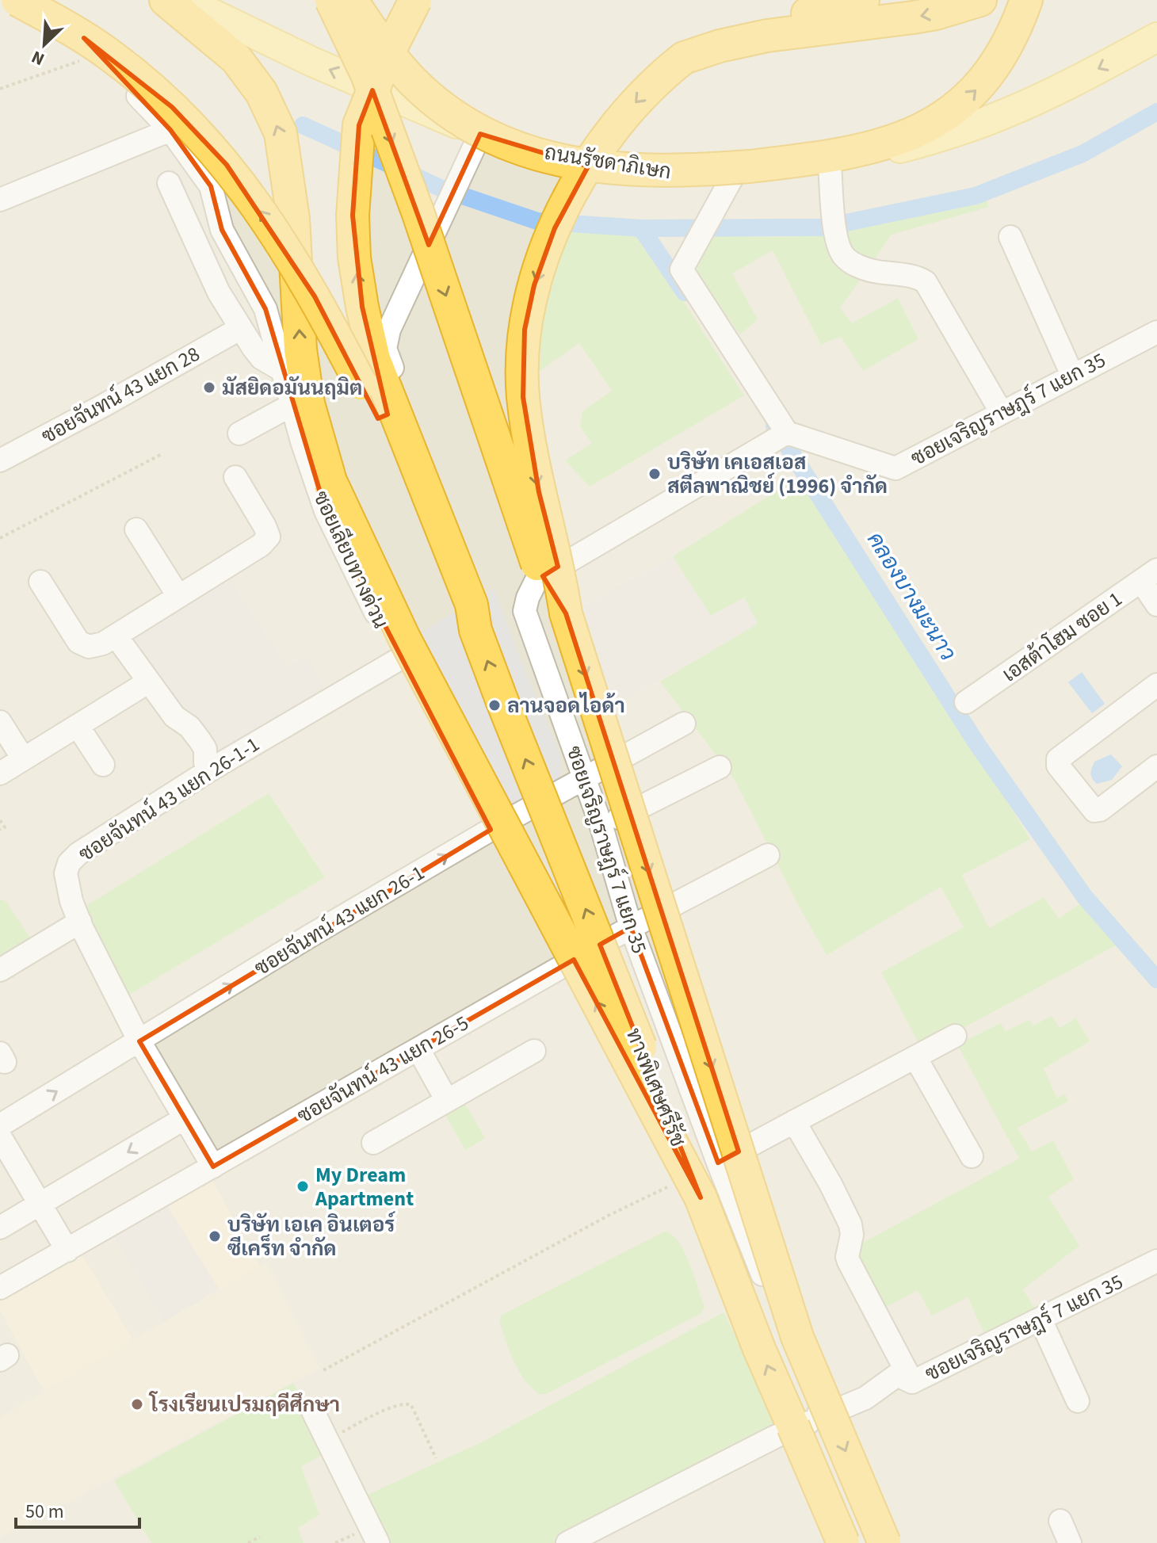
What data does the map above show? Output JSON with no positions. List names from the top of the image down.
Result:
{
  "streets": {
    "highway": ["ทางพิเศษศรีรัช"],
    "main road": ["ถนนรัชดาภิเษก"],
    "street": [
      "ซอยจันทน์ 43 แยก 28",
      "ซอยเจริญราษฎร์ 7 แยก 35",
      "ซอยเลียบทางด่วน",
      "เอสต้าโฮม ซอย 1",
      "ซอยจันทน์ 43 แยก 26-1-1",
      "ซอยจันทน์ 43 แยก 26-1",
      "ซอยจันทน์ 43 แยก 26-5"
    ]
  },
  "crossings": [
    ["ซอยเจริญราษฎร์ 7 แยก 35", "ซอยจันทน์ 43 แยก 26-1"],
    ["ซอยเจริญราษฎร์ 7 แยก 35", "ซอยจันทน์ 43 แยก 26-5"],
    ["ซอยเลียบทางด่วน", "ซอยจันทน์ 43 แยก 26-1-1"],
    ["ซอยเลียบทางด่วน", "ซอยจันทน์ 43 แยก 26-1"],
    ["ซอยเลียบทางด่วน", "ซอยจันทน์ 43 แยก 26-5"],
    ["ซอยจันทน์ 43 แยก 26-1-1", "ซอยจันทน์ 43 แยก 26-1"],
    ["ซอยจันทน์ 43 แยก 26-1-1", "ซอยจันทน์ 43 แยก 26-5"]
  ],
  "one_way": ["ถนนรัชดาภิเษก"],
  "water": ["คลองบางมะนาว"],
  "places": [
    "มัสยิดอมันนฤมิต",
    "บริษัท เคเอสเอส สตีลพาณิชย์ (1996) จำกัด",
    "ลานจอดไอด้า",
    "My Dream Apartment",
    "บริษัท เอเค อินเตอร์ ซีเคร็ท จำกัด",
    "โรงเรียนเปรมฤดีศึกษา"
  ],
  "scale_bar": "50 m",
  "north": "bottom left"
}
